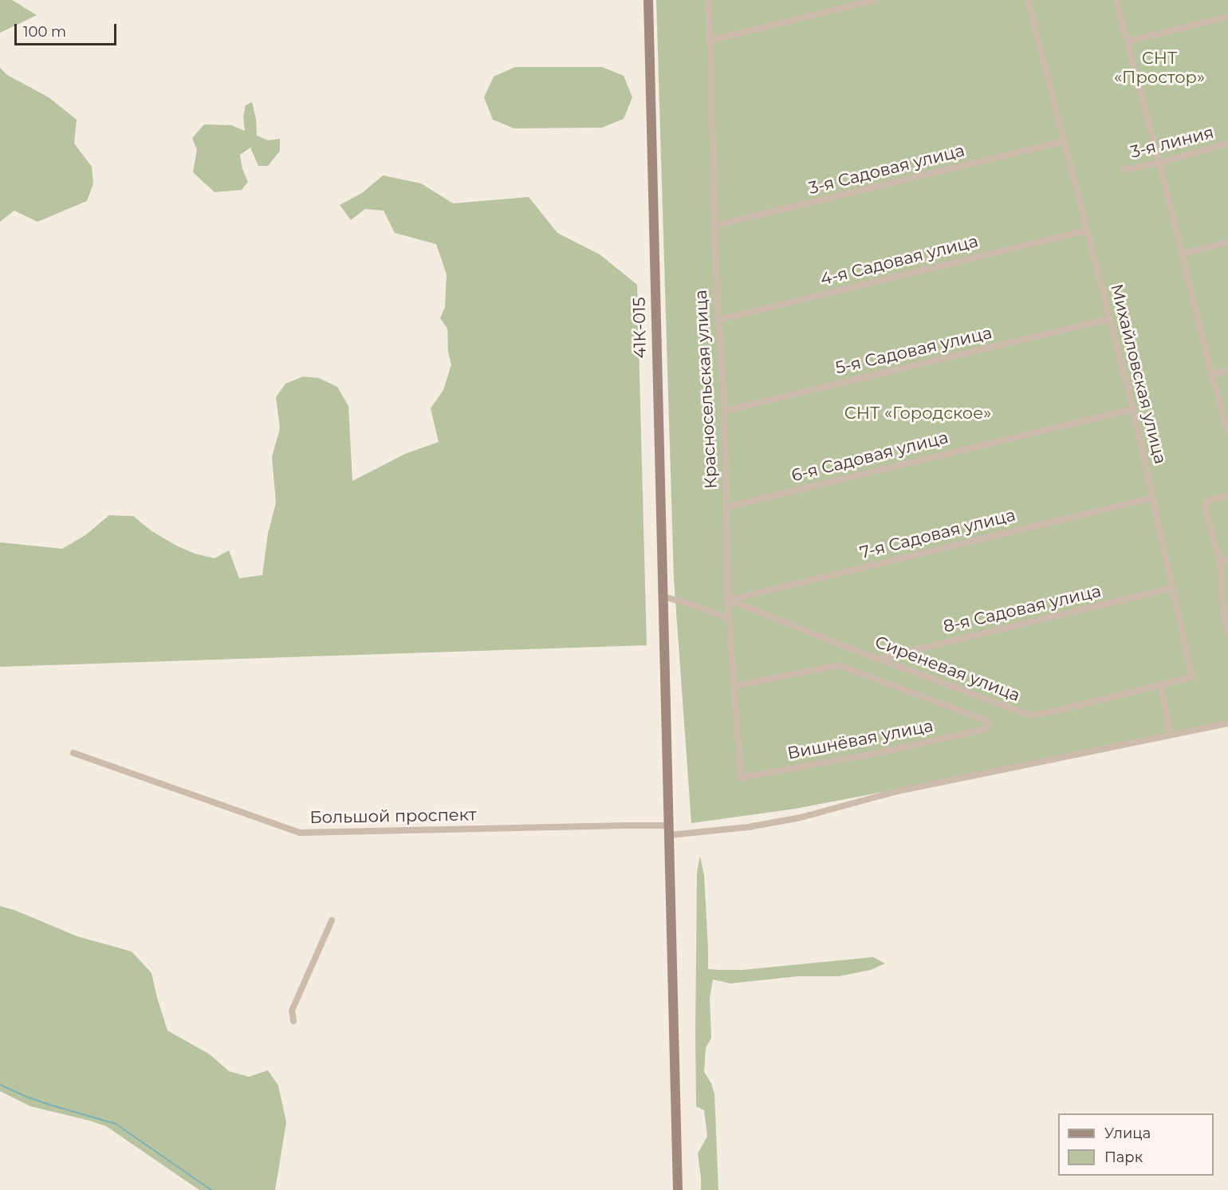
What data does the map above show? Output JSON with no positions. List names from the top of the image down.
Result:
{
  "streets": {
    "main road": ["41К-015"],
    "street": [
      "3-я линия",
      "3-я Садовая улица",
      "4-я Садовая улица",
      "5-я Садовая улица",
      "Михайловская улица",
      "Красносельская улица",
      "6-я Садовая улица",
      "7-я Садовая улица",
      "8-я Садовая улица",
      "Сиреневая улица",
      "Вишнёвая улица",
      "Большой проспект"
    ]
  },
  "crossings": [
    ["3-я Садовая улица", "Михайловская улица"],
    ["3-я Садовая улица", "Красносельская улица"],
    ["4-я Садовая улица", "Михайловская улица"],
    ["4-я Садовая улица", "Красносельская улица"],
    ["41К-015", "Большой проспект"],
    ["5-я Садовая улица", "Михайловская улица"],
    ["5-я Садовая улица", "Красносельская улица"],
    ["Михайловская улица", "6-я Садовая улица"],
    ["Михайловская улица", "7-я Садовая улица"],
    ["Михайловская улица", "8-я Садовая улица"],
    ["Михайловская улица", "Сиреневая улица"],
    ["Красносельская улица", "6-я Садовая улица"],
    ["Красносельская улица", "7-я Садовая улица"],
    ["Красносельская улица", "Сиреневая улица"],
    ["Красносельская улица", "Вишнёвая улица"],
    ["7-я Садовая улица", "Сиреневая улица"],
    ["8-я Садовая улица", "Сиреневая улица"]
  ],
  "parks": ["СНТ «Простор»", "СНТ «Городское»"],
  "legend": ["Улица", "Парк"],
  "scale_bar": "100 m"
}
